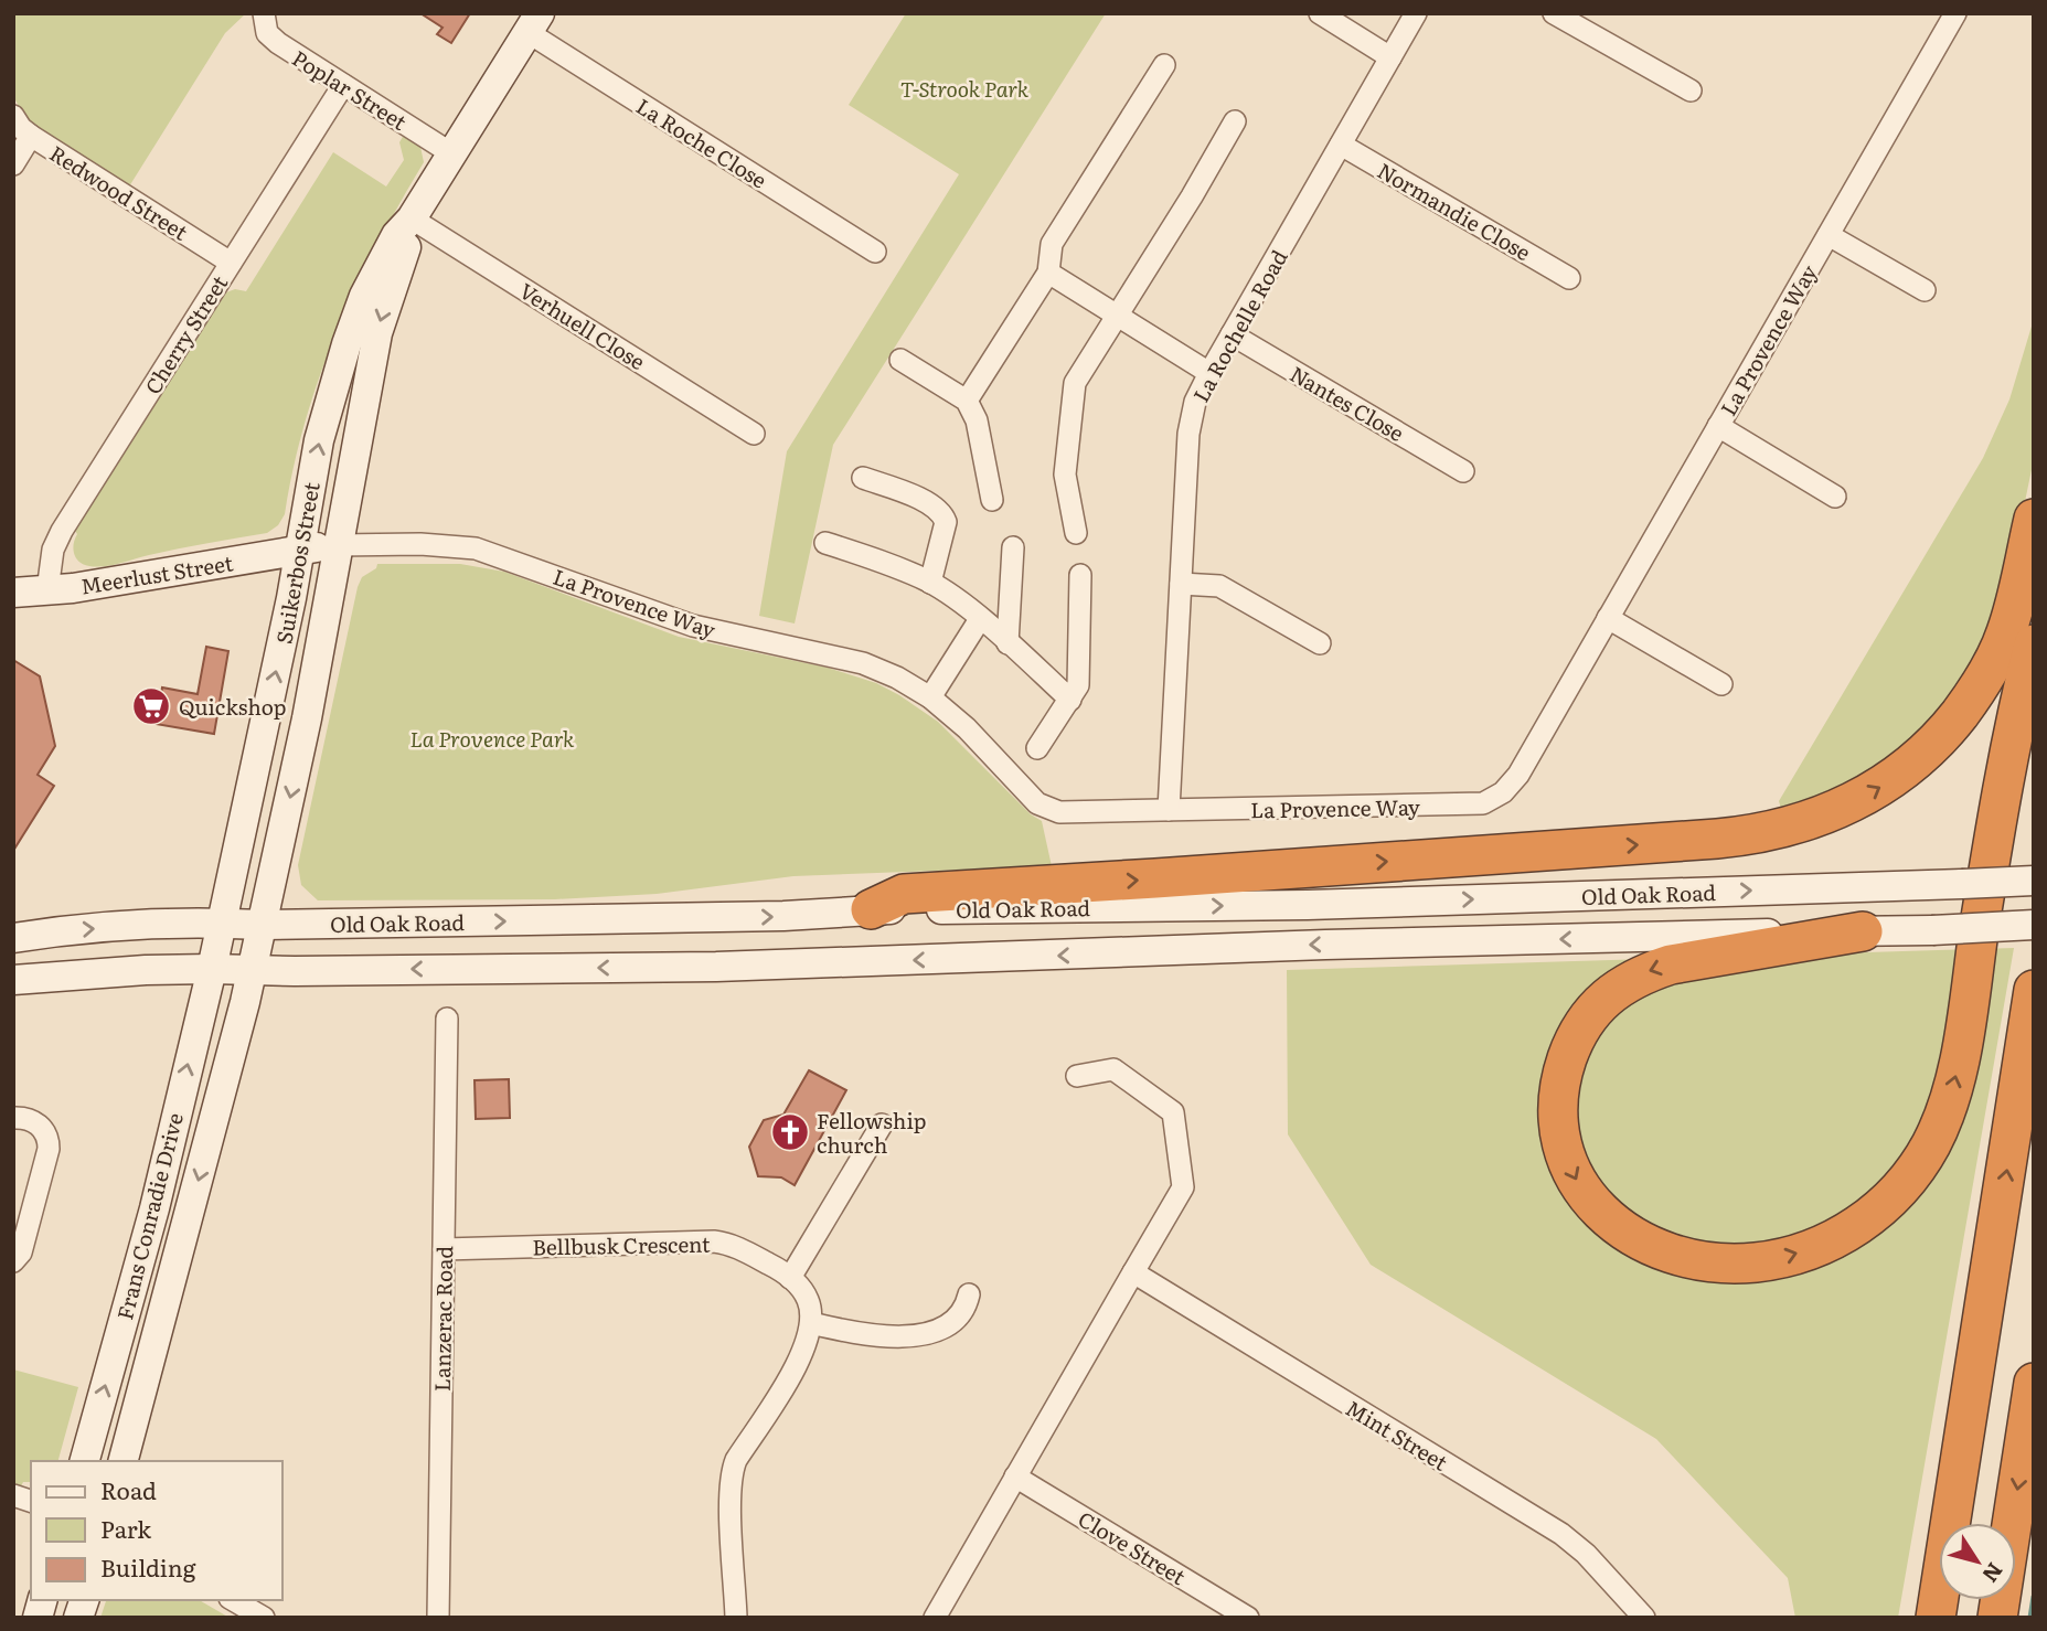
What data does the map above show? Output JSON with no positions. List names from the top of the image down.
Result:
{
  "streets": {
    "main road": [
      "Suikerbos Street",
      "Meerlust Street",
      "Old Oak Road",
      "Frans Conradie Drive"
    ],
    "street": [
      "Poplar Street",
      "La Roche Close",
      "Redwood Street",
      "Normandie Close",
      "Verhuell Close",
      "La Rochelle Road",
      "Cherry Street",
      "La Provence Way",
      "Nantes Close",
      "Bellbusk Crescent",
      "Lanzerac Road",
      "Mint Street",
      "Clove Street"
    ]
  },
  "crossings": [
    ["Poplar Street", "Cherry Street"],
    ["Poplar Street", "Suikerbos Street"],
    ["La Roche Close", "Suikerbos Street"],
    ["Redwood Street", "Cherry Street"],
    ["Normandie Close", "La Rochelle Road"],
    ["Verhuell Close", "Suikerbos Street"],
    ["La Rochelle Road", "La Provence Way"],
    ["La Rochelle Road", "Nantes Close"],
    ["Cherry Street", "Meerlust Street"],
    ["La Provence Way", "Suikerbos Street"],
    ["La Provence Way", "Meerlust Street"],
    ["Suikerbos Street", "Meerlust Street"],
    ["Suikerbos Street", "Old Oak Road"],
    ["Suikerbos Street", "Frans Conradie Drive"],
    ["Old Oak Road", "Frans Conradie Drive"],
    ["Bellbusk Crescent", "Lanzerac Road"]
  ],
  "parks": ["T-Strook Park", "La Provence Park"],
  "places": {
    "supermarket": ["Quickshop"],
    "church": ["Fellowship church"]
  },
  "legend": ["Road", "Park", "Building"],
  "north": "bottom right"
}
